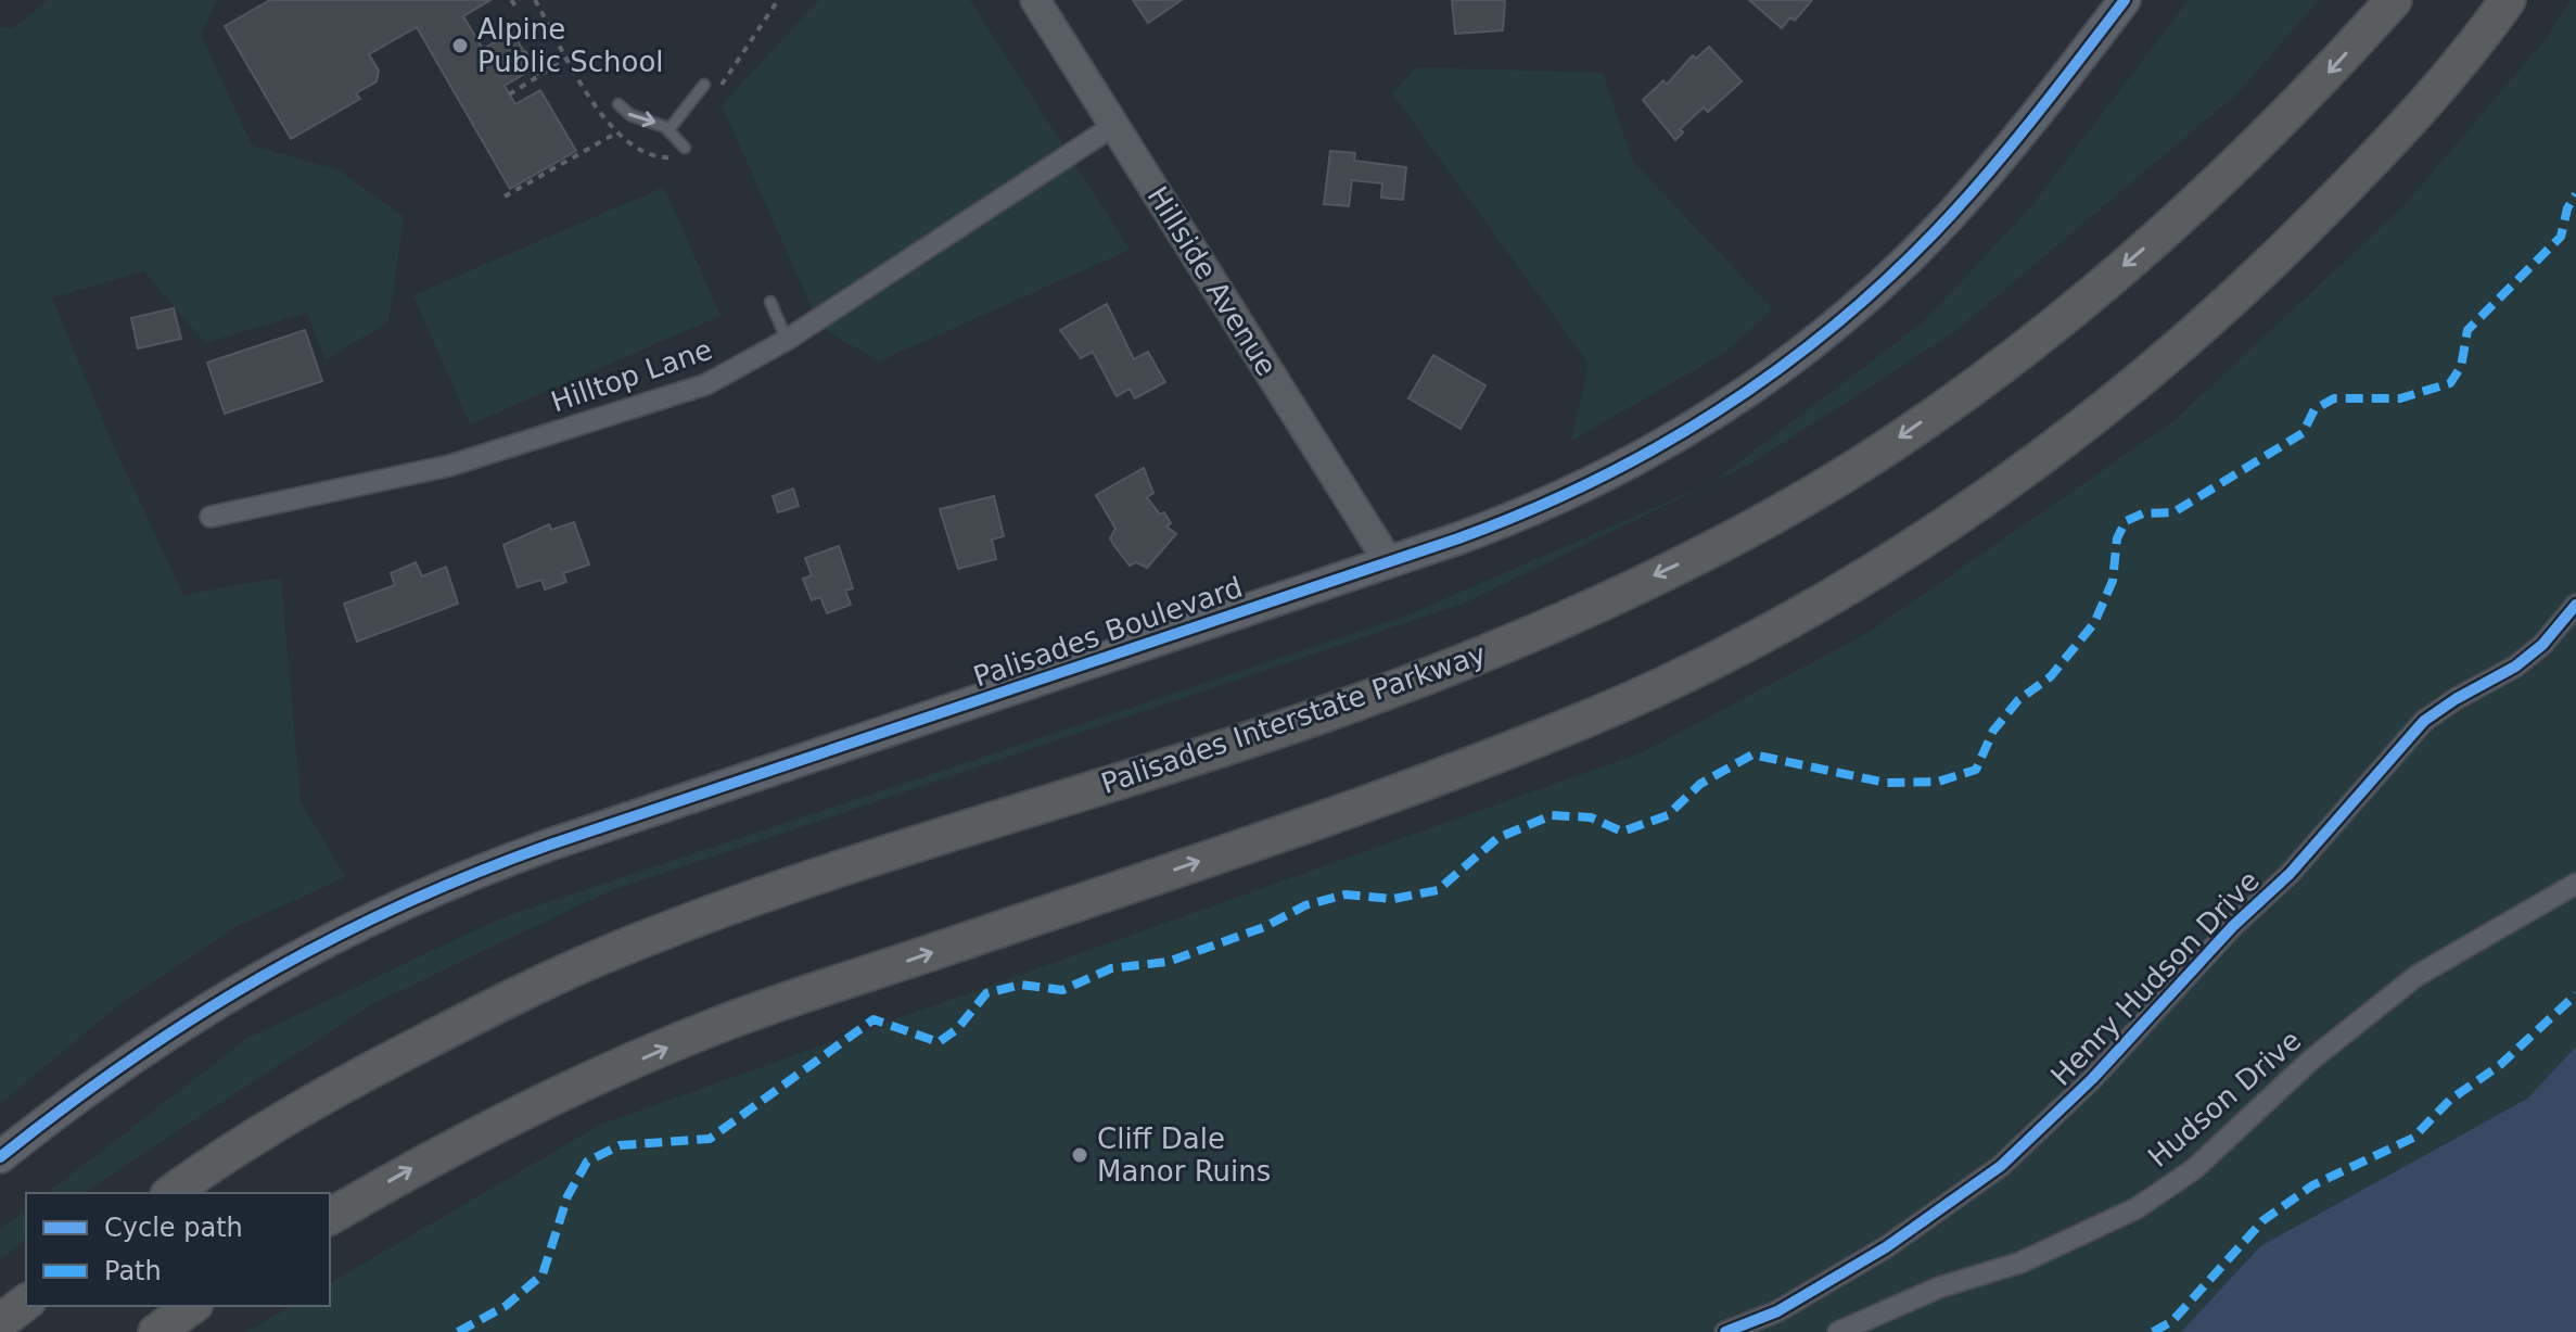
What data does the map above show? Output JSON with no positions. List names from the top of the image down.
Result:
{
  "streets": {
    "highway": ["Palisades Interstate Parkway"],
    "main road": ["Hillside Avenue", "Palisades Boulevard"],
    "street": ["Hilltop Lane", "Henry Hudson Drive", "Hudson Drive"]
  },
  "crossings": [
    ["Hillside Avenue", "Hilltop Lane"],
    ["Hillside Avenue", "Palisades Boulevard"]
  ],
  "places": ["Alpine Public School", "Cliff Dale Manor Ruins"],
  "legend": ["Cycle path", "Path"]
}
